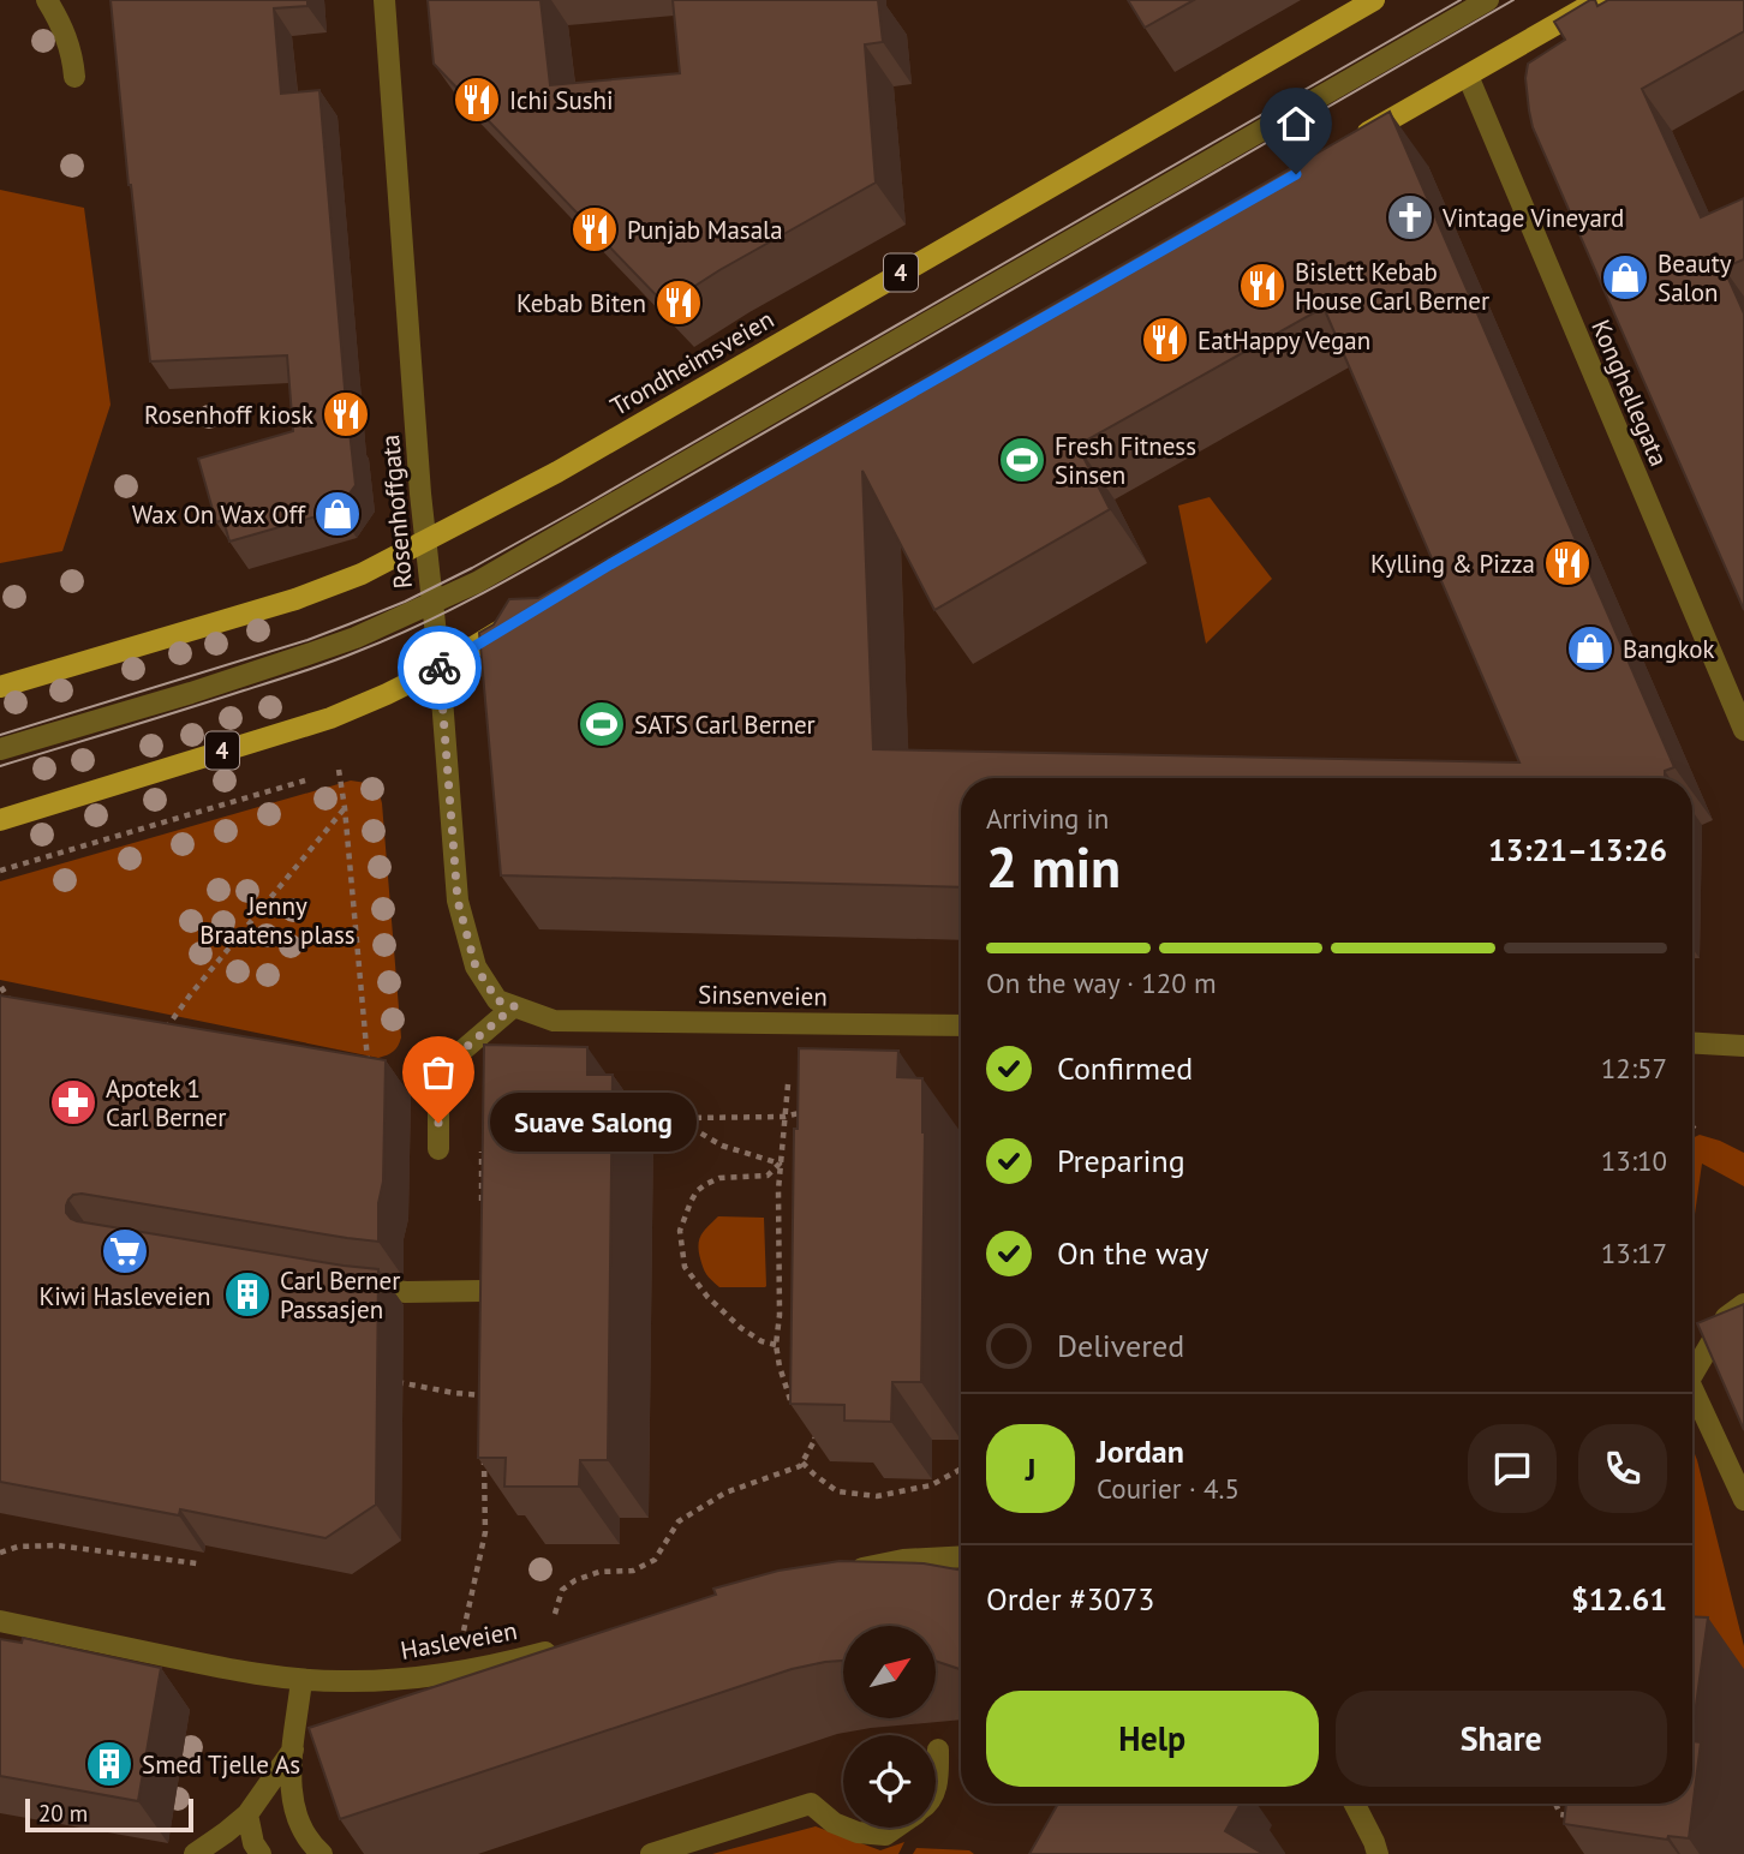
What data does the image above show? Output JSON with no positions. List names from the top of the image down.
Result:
{
  "streets": {
    "main road": ["4", "Trondheimsveien"],
    "street": [
      "Konghellegata",
      "Rosenhoffgata",
      "Sinsenveien",
      "Hasleveien"
    ]
  },
  "crossings": [
    ["4", "Rosenhoffgata"],
    ["Trondheimsveien", "Rosenhoffgata"],
    ["Rosenhoffgata", "Sinsenveien"]
  ],
  "parks": ["Jenny Braatens plass"],
  "places": {
    "restaurant": [
      "Ichi Sushi",
      "Punjab Masala",
      "Bislett Kebab House Carl Berner",
      "Kebab Biten",
      "EatHappy Vegan",
      "Rosenhoff kiosk",
      "Kylling & Pizza"
    ],
    "church": ["Vintage Vineyard"],
    "shop": ["Beauty Salon", "Wax On Wax Off", "Bangkok"],
    "sports": ["Fresh Fitness Sinsen", "SATS Carl Berner"],
    "pharmacy": ["Apotek 1 Carl Berner"],
    "other": ["Suave Salong"],
    "supermarket": ["Kiwi Hasleveien"],
    "building": ["Carl Berner Passasjen", "Smed Tjelle As"]
  },
  "scale_bar": "20 m",
  "north": "top right",
  "page": {
    "heading": ["2 min", "Arriving in", "13:21–13:26"],
    "panel": [
      "Jordan",
      "Courier · 4.5",
      "Order #3073",
      "$12.61"
    ],
    "bar": "On the way · 120 m",
    "list": [
      ["Confirmed", "12:57"],
      ["Preparing", "13:10"],
      ["On the way", "13:17"],
      "Delivered"
    ],
    "bubble": "Suave Salong",
    "round": "J",
    "buttons": ["Help", "Share"],
    "scale": "20 m"
  }
}
